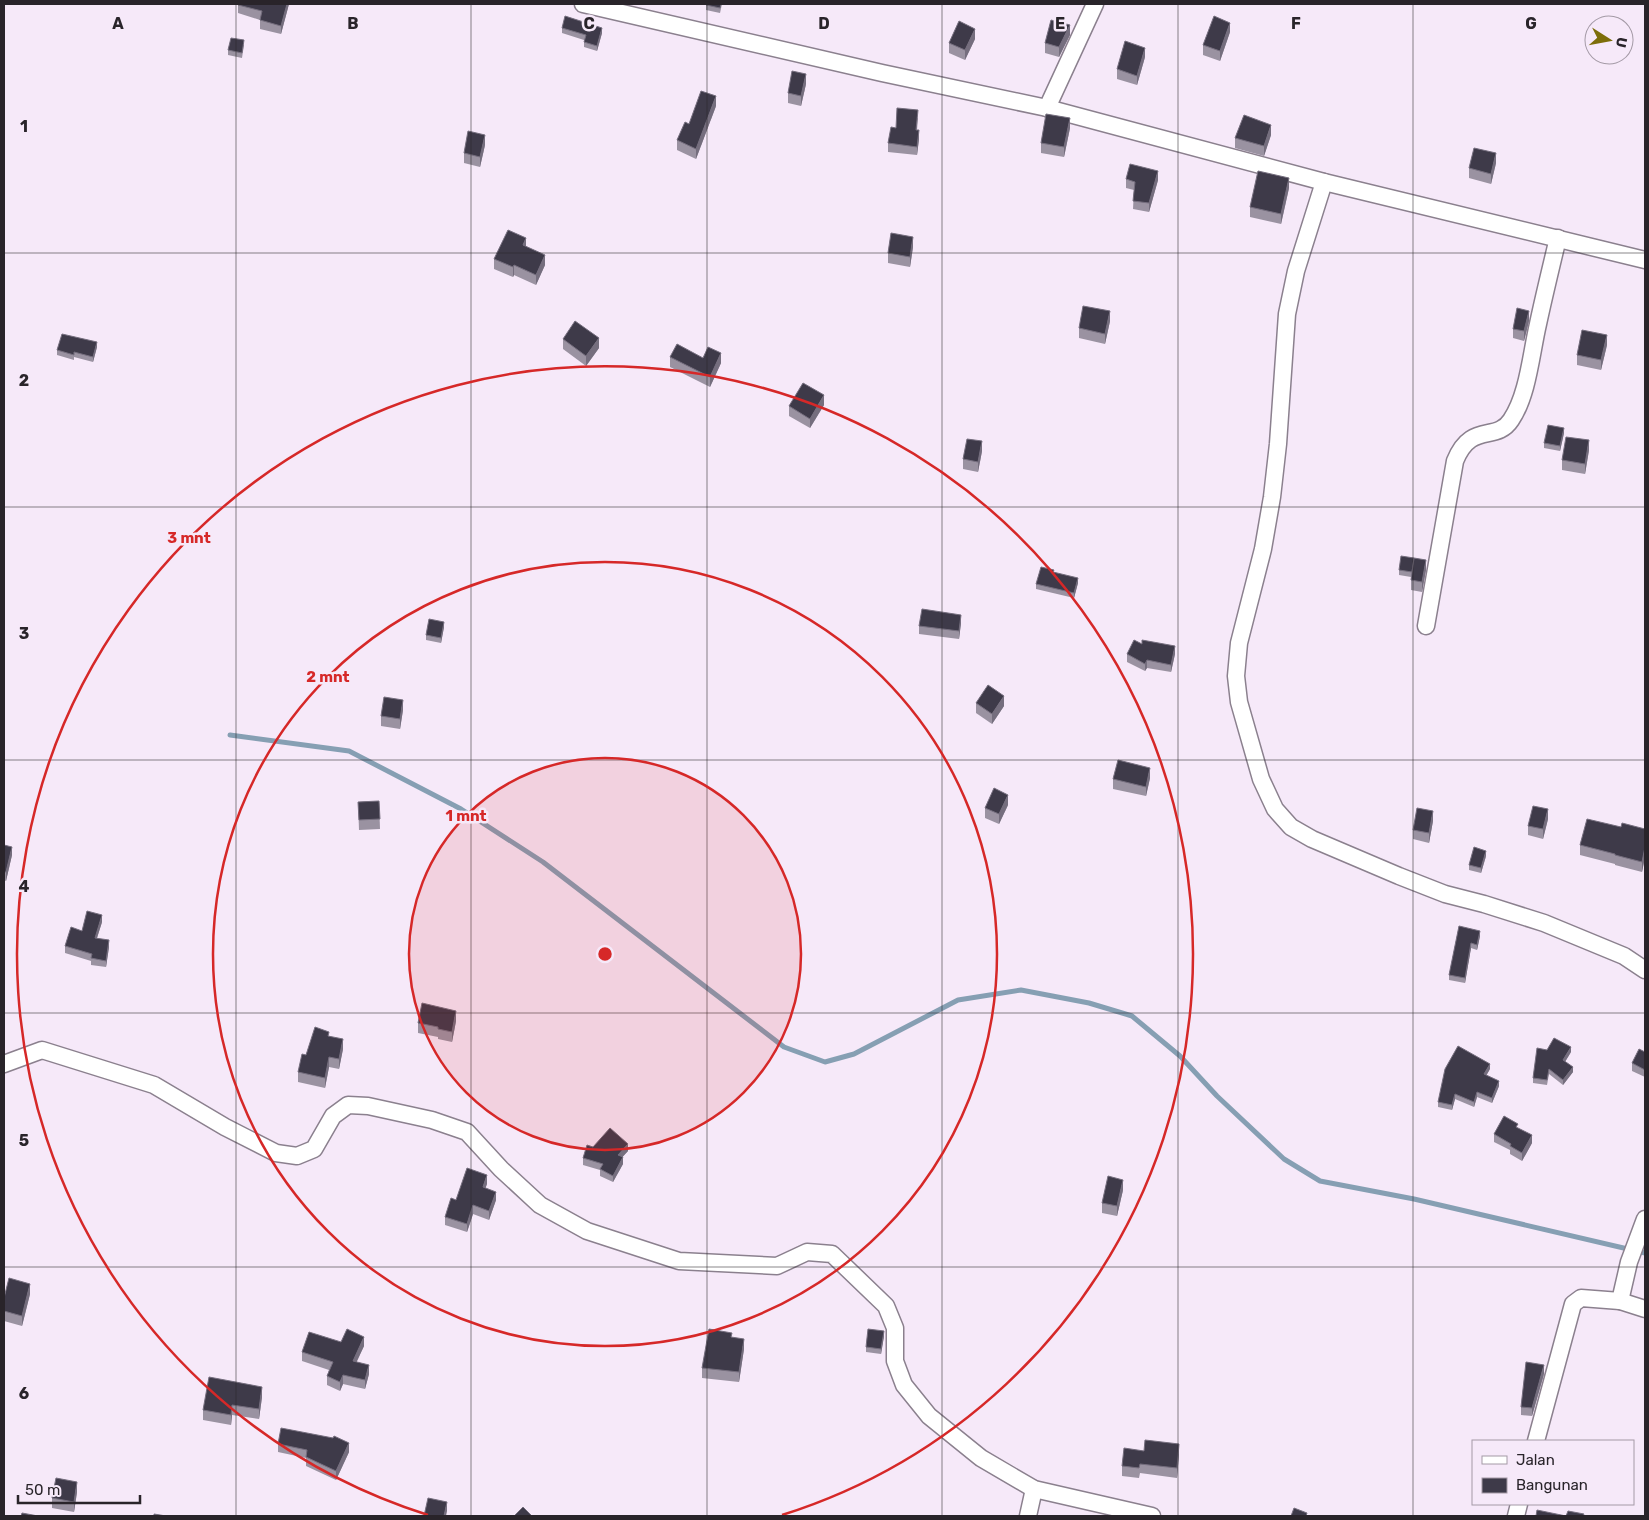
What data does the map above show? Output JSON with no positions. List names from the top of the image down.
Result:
{
  "legend": ["Jalan", "Bangunan"],
  "scale_bar": "50 m",
  "north": "right",
  "grid": {
    "columns": [
      "A",
      "B",
      "C",
      "D",
      "E",
      "F",
      "G"
    ],
    "rows": [
      "1",
      "2",
      "3",
      "4",
      "5",
      "6"
    ]
  },
  "rings": ["3 mnt", "2 mnt", "1 mnt"]
}
